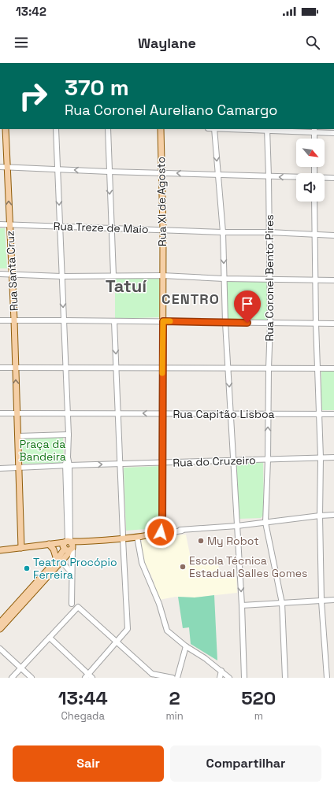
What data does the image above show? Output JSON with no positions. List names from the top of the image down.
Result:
{
  "streets": {
    "main road": ["Rua XI de Agosto", "Rua Santa Cruz"],
    "street": [
      "Rua Treze de Maio",
      "Rua Coronel Bento Pires",
      "Rua Capitão Lisboa",
      "Rua do Cruzeiro"
    ]
  },
  "crossings": [
    ["Rua XI de Agosto", "Rua Treze de Maio"],
    ["Rua Treze de Maio", "Rua Santa Cruz"],
    ["Rua Treze de Maio", "Rua Coronel Bento Pires"],
    ["Rua Santa Cruz", "Rua Capitão Lisboa"],
    ["Rua Santa Cruz", "Rua do Cruzeiro"],
    ["Rua Coronel Bento Pires", "Rua Capitão Lisboa"],
    ["Rua Coronel Bento Pires", "Rua do Cruzeiro"]
  ],
  "districts": ["Tatuí", "CENTRO"],
  "parks": ["Praça da Bandeira"],
  "places": ["My Robot", "Escola Técnica Estadual Salles Gomes", "Teatro Procópio Ferreira"],
  "north": "bottom right",
  "page": {
    "status": "13:42",
    "header": "Waylane",
    "turn": ["370 m", "Rua Coronel Aureliano Camargo"],
    "eta": [
      "13:44",
      "Chegada",
      "2",
      "min",
      "520",
      "m"
    ],
    "buttons": ["Sair", "Compartilhar"]
  }
}
